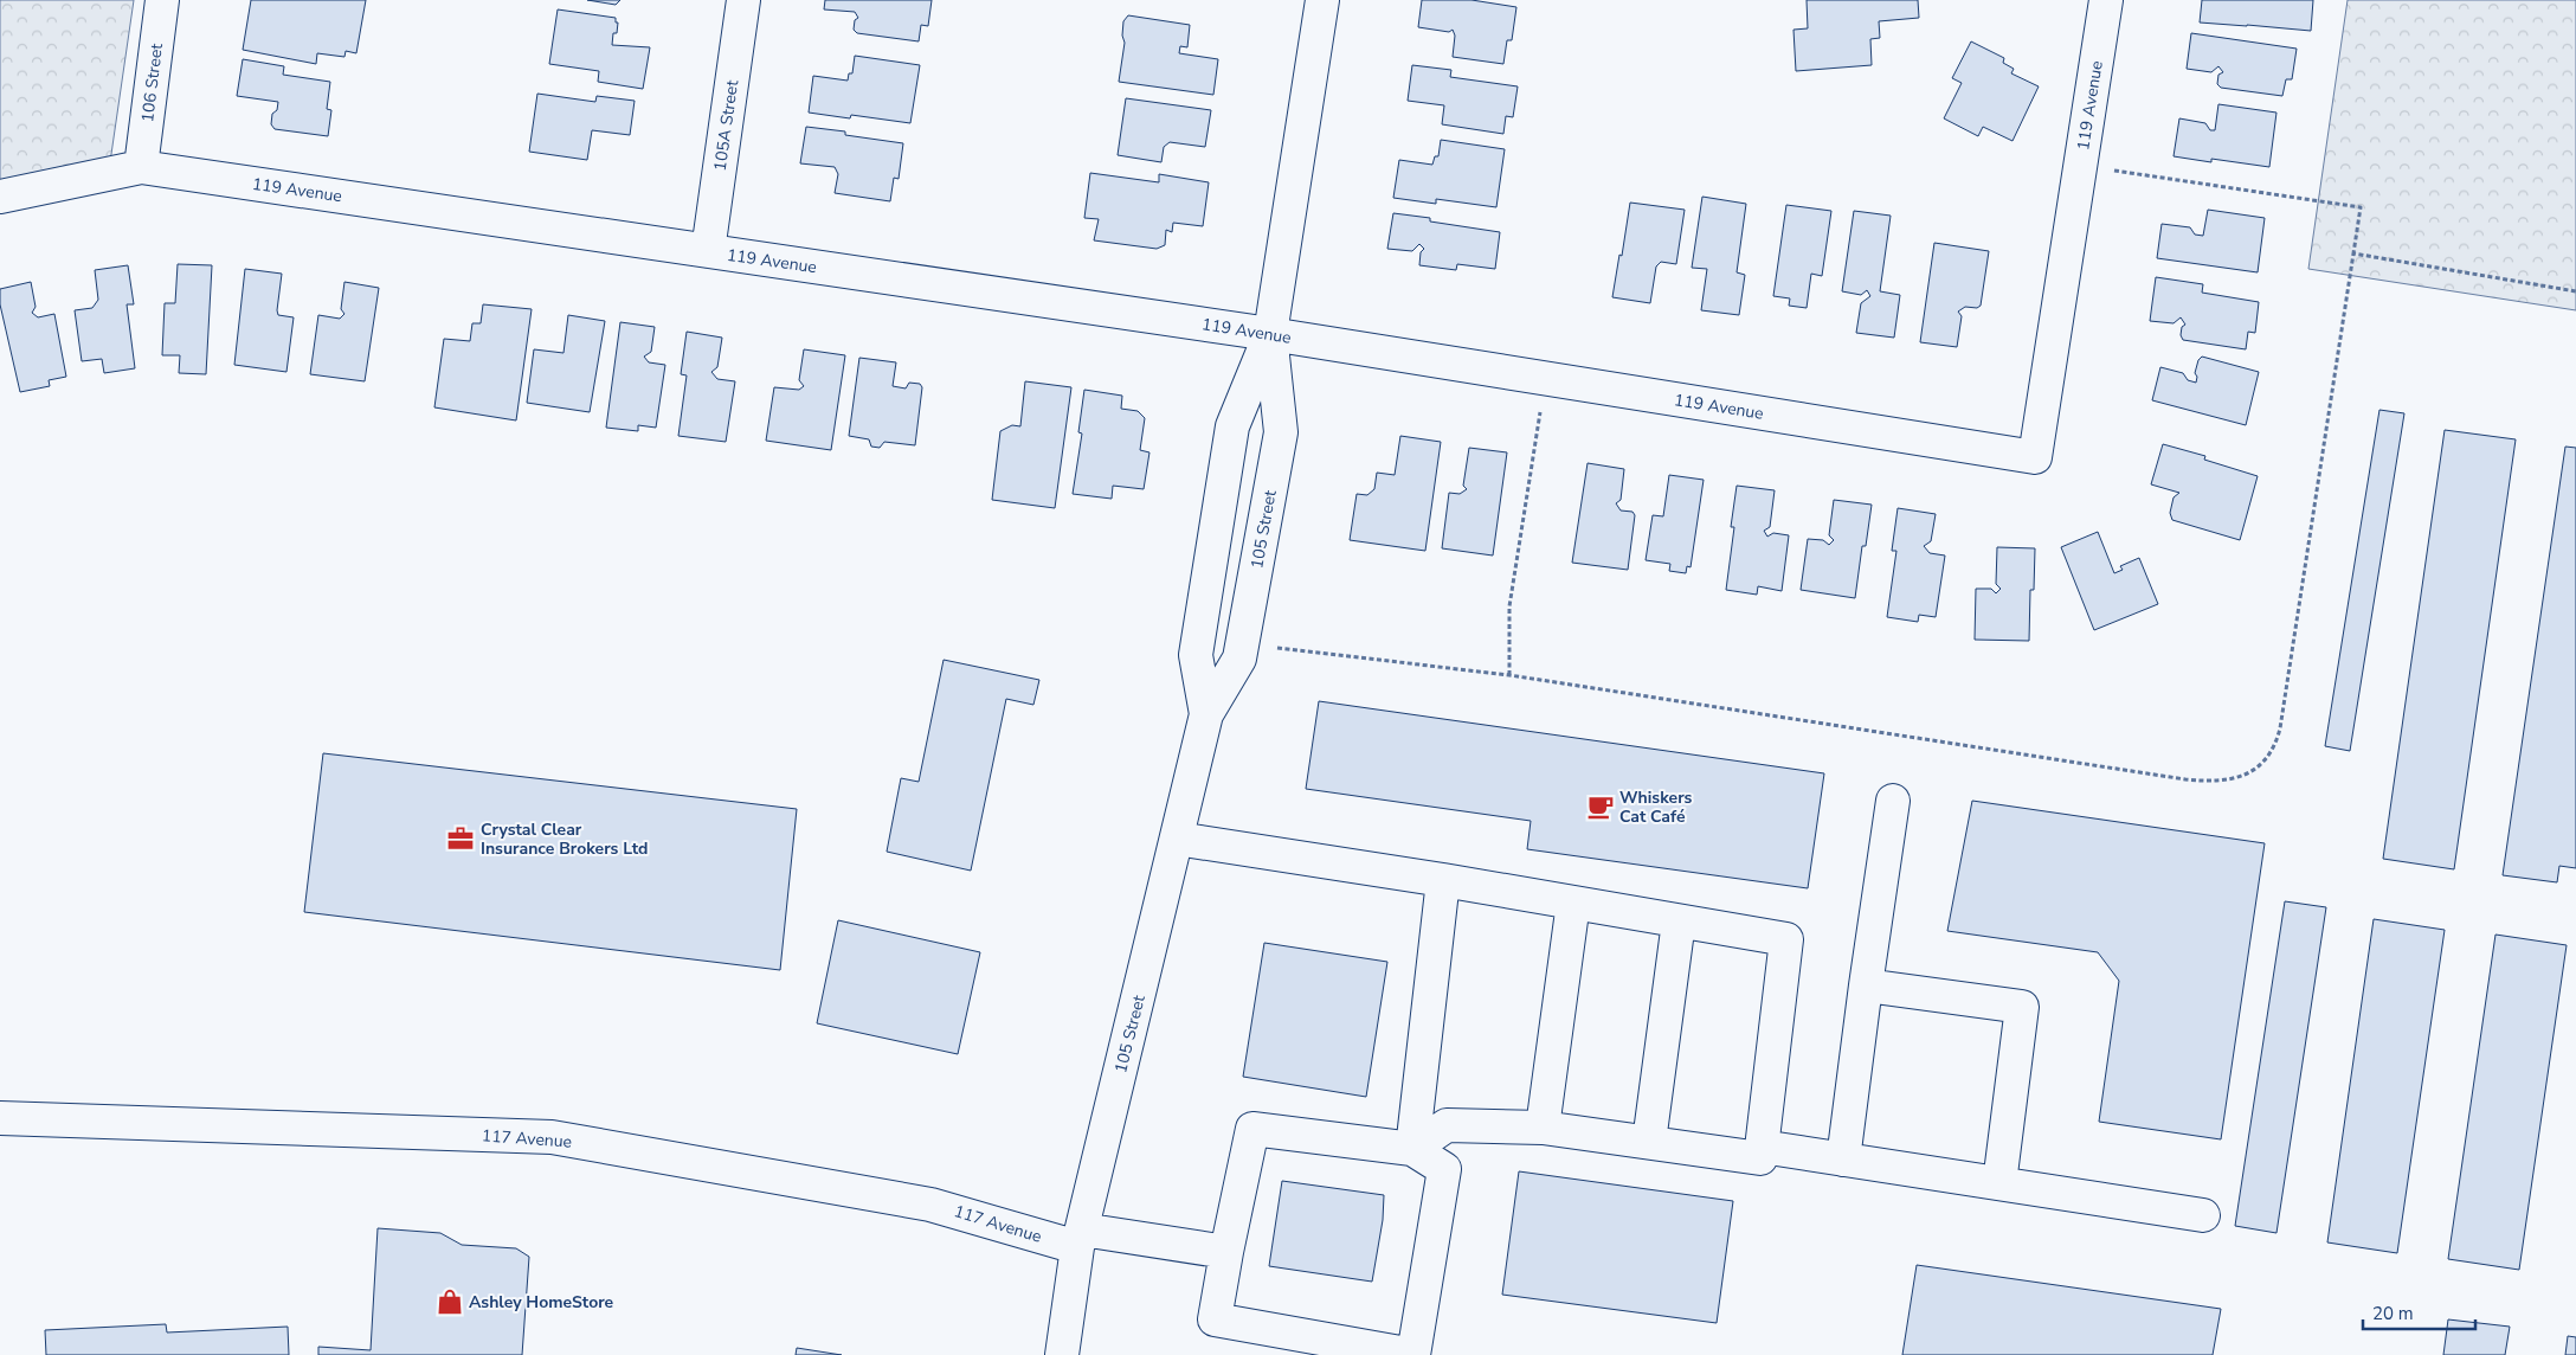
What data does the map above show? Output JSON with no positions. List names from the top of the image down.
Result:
{
  "streets": {
    "street": [
      "106 Street",
      "119 Avenue",
      "105A Street",
      "105 Street",
      "117 Avenue"
    ]
  },
  "crossings": [
    ["106 Street", "119 Avenue"],
    ["119 Avenue", "105A Street"],
    ["119 Avenue", "105 Street"],
    ["105 Street", "117 Avenue"]
  ],
  "places": {
    "cafe": ["Whiskers Cat Café"],
    "office": ["Crystal Clear Insurance Brokers Ltd"],
    "shop": ["Ashley HomeStore"]
  },
  "scale_bar": "20 m"
}
